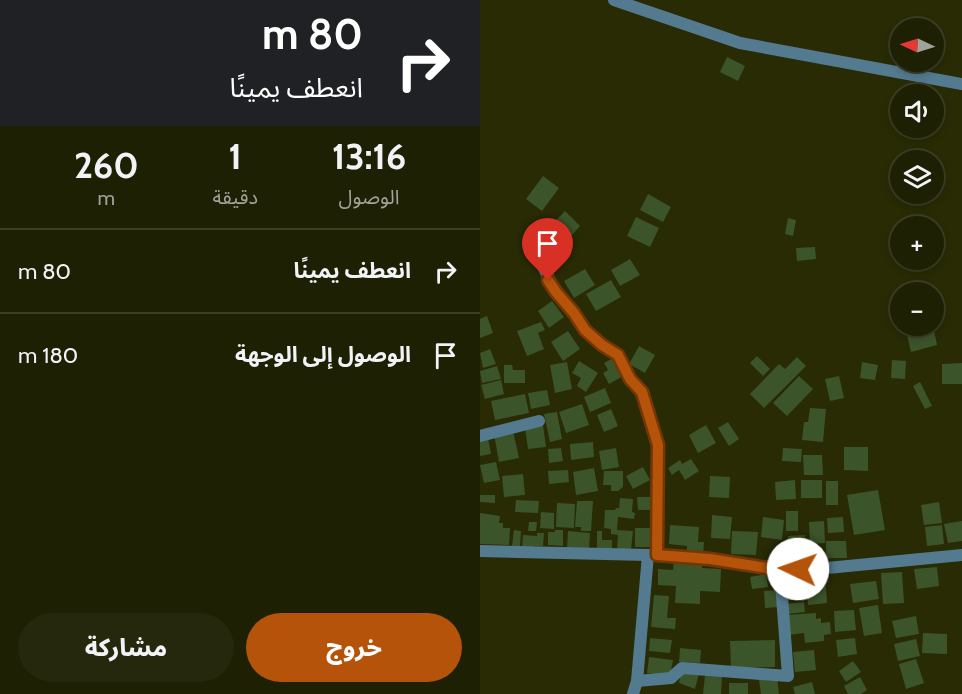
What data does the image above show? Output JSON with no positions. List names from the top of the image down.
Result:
{
  "north": "left",
  "page": {
    "turn": ["80 m", "انعطف يمينًا"],
    "map_buttons": ["+", "−"],
    "eta": [
      "13:16",
      "الوصول",
      "1",
      "دقيقة",
      "260",
      "m"
    ],
    "list": [
      {
        "name": "انعطف يمينًا",
        "value": "80 m"
      },
      {
        "name": "الوصول إلى الوجهة",
        "value": "180 m"
      }
    ],
    "buttons": ["خروج", "مشاركة"]
  }
}
